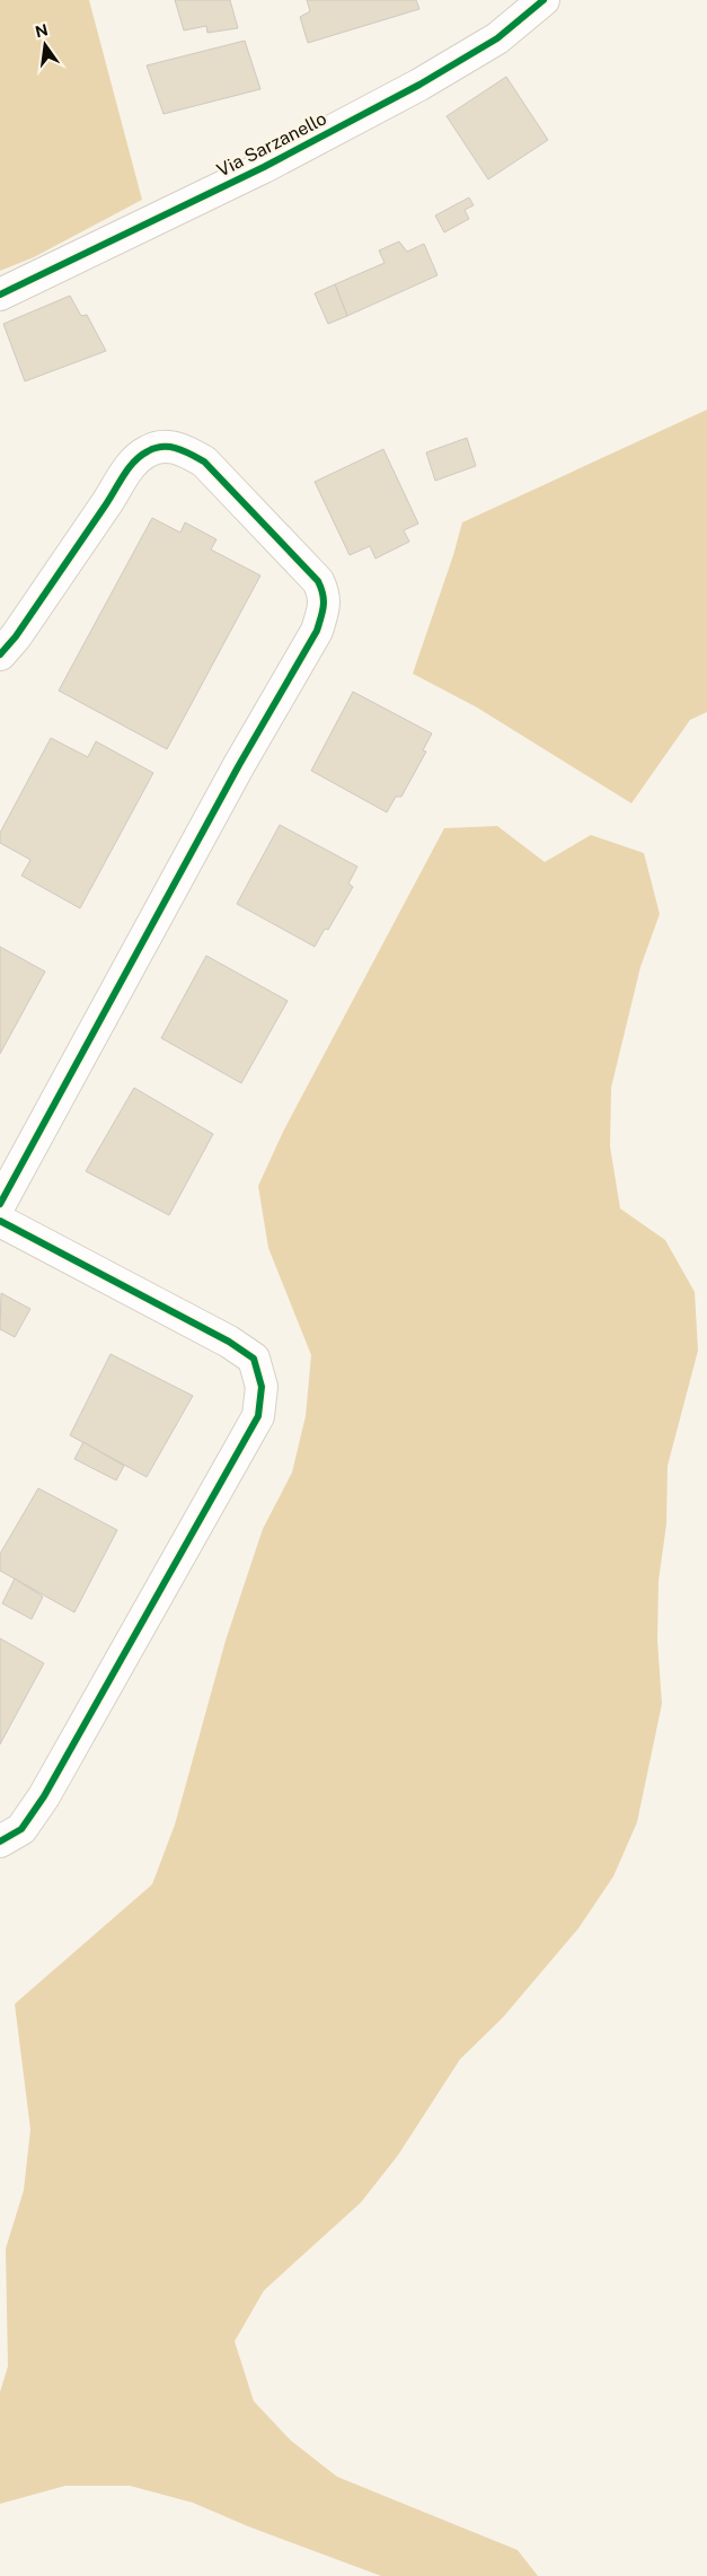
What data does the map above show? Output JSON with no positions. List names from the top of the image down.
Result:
{
  "streets": {
    "street": ["Via Sarzanello"]
  },
  "north": "top"
}
